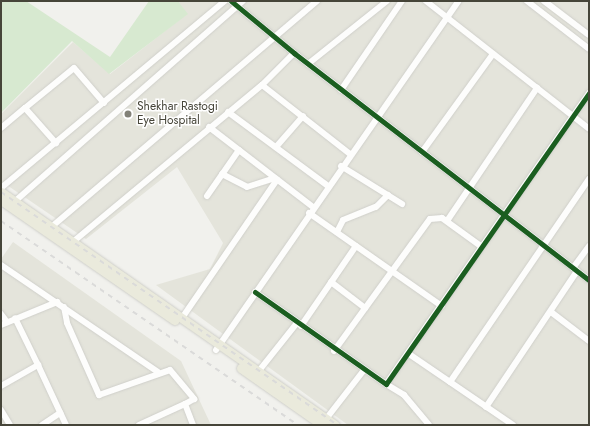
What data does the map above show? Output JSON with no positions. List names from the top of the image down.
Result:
{
  "places": ["Shekhar Rastogi Eye Hospital"]
}
